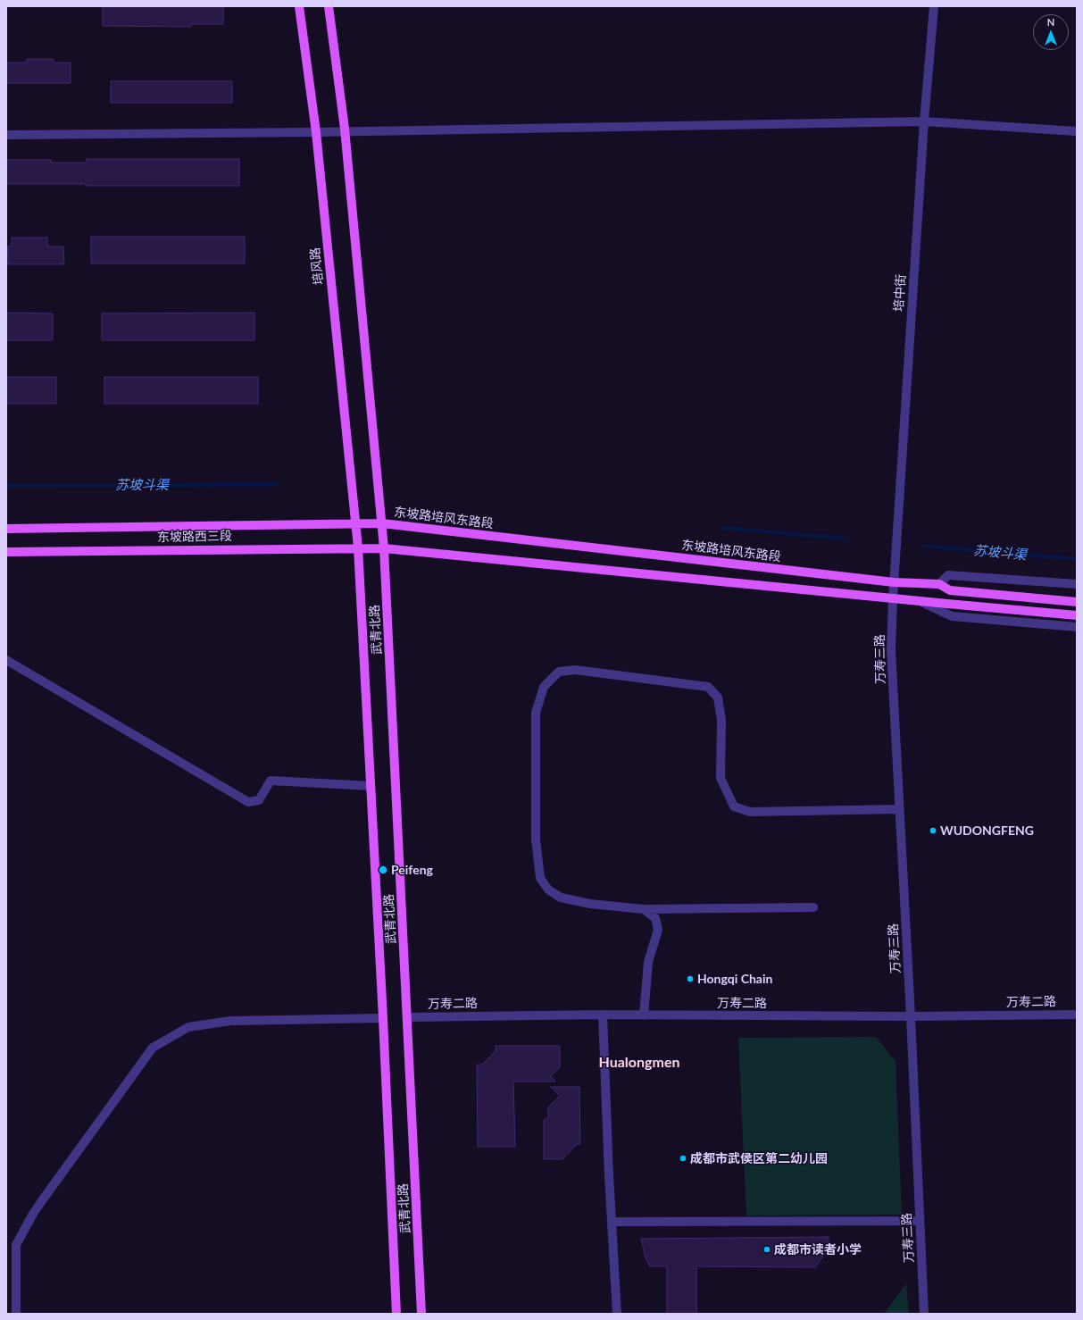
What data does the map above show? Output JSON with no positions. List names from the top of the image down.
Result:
{
  "streets": {
    "main road": [
      "培风路",
      "东坡路培风东路段",
      "东坡路西三段",
      "武青北路"
    ],
    "street": ["培中街", "万寿三路", "万寿二路"]
  },
  "crossings": [
    ["培风路", "东坡路西三段"],
    ["培风路", "武青北路"],
    ["培中街", "东坡路培风东路段"],
    ["培中街", "万寿三路"],
    ["东坡路培风东路段", "东坡路西三段"],
    ["东坡路培风东路段", "武青北路"],
    ["东坡路培风东路段", "万寿三路"],
    ["东坡路西三段", "武青北路"],
    ["武青北路", "万寿二路"],
    ["万寿三路", "万寿二路"]
  ],
  "districts": ["Hualongmen"],
  "water": ["苏坡斗渠"],
  "places": [
    "WUDONGFENG",
    "Peifeng",
    "Hongqi Chain",
    "成都市武侯区第二幼儿园",
    "成都市读者小学"
  ],
  "north": "top"
}
